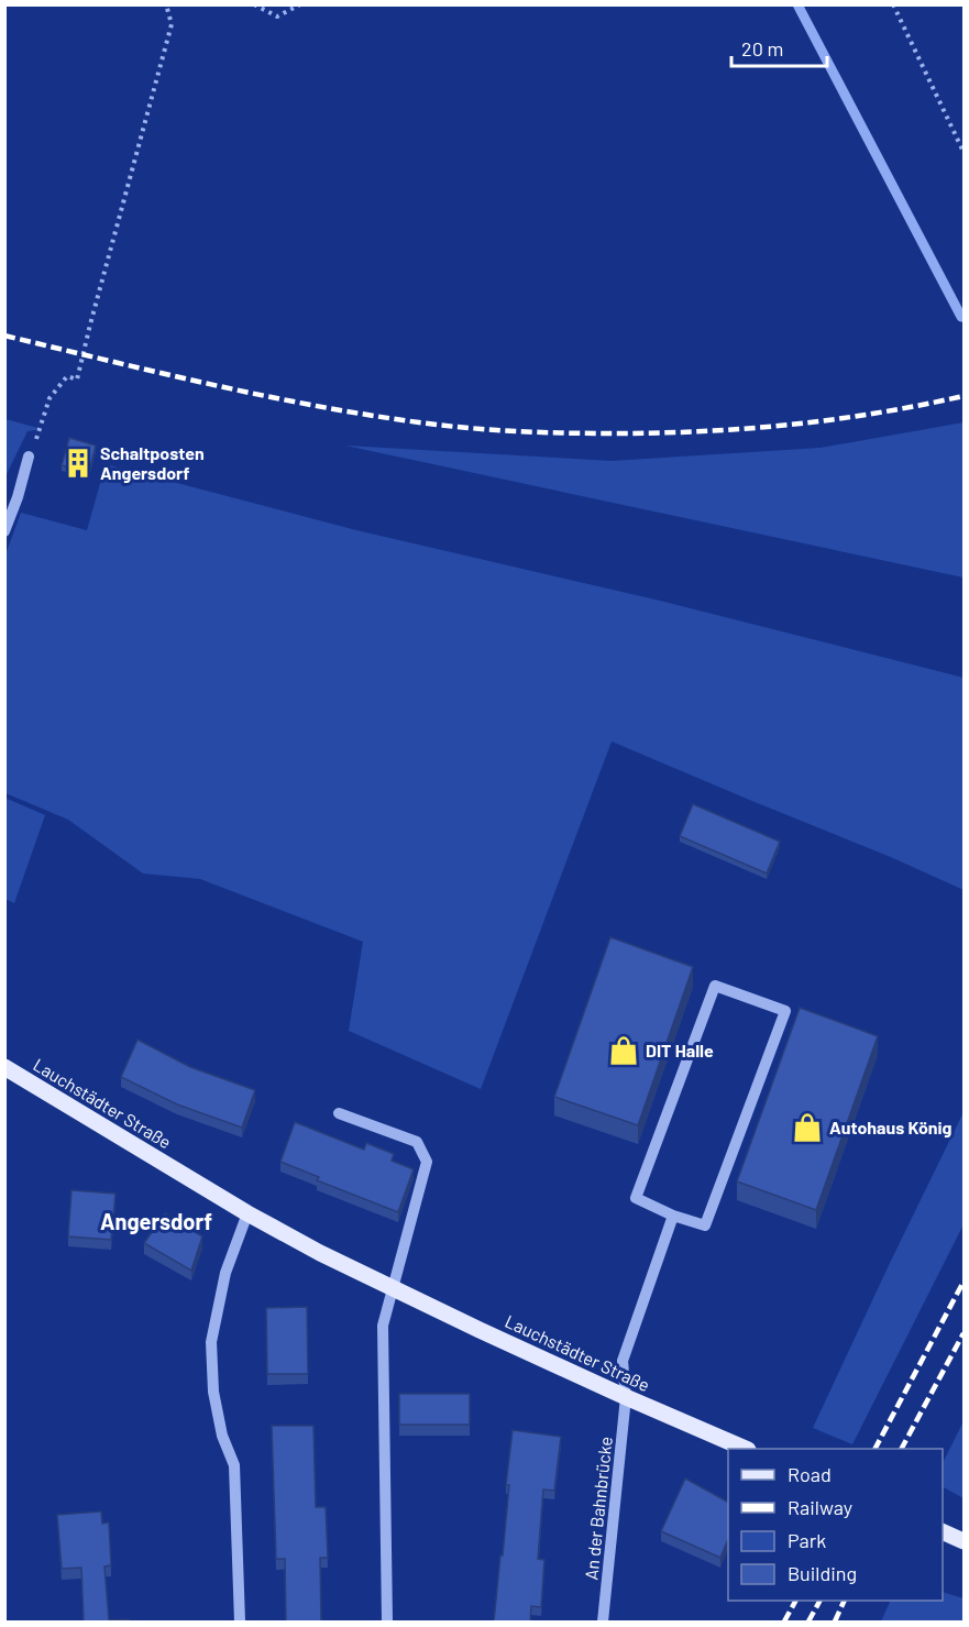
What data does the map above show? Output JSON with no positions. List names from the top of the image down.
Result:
{
  "streets": {
    "main road": ["Lauchstädter Straße"],
    "street": ["An der Bahnbrücke"]
  },
  "crossings": [
    ["Lauchstädter Straße", "An der Bahnbrücke"]
  ],
  "districts": ["Angersdorf"],
  "places": {
    "building": ["Schaltposten Angersdorf"],
    "shop": ["DIT Halle", "Autohaus König"]
  },
  "legend": [
    "Road",
    "Railway",
    "Park",
    "Building"
  ],
  "scale_bar": "20 m"
}
